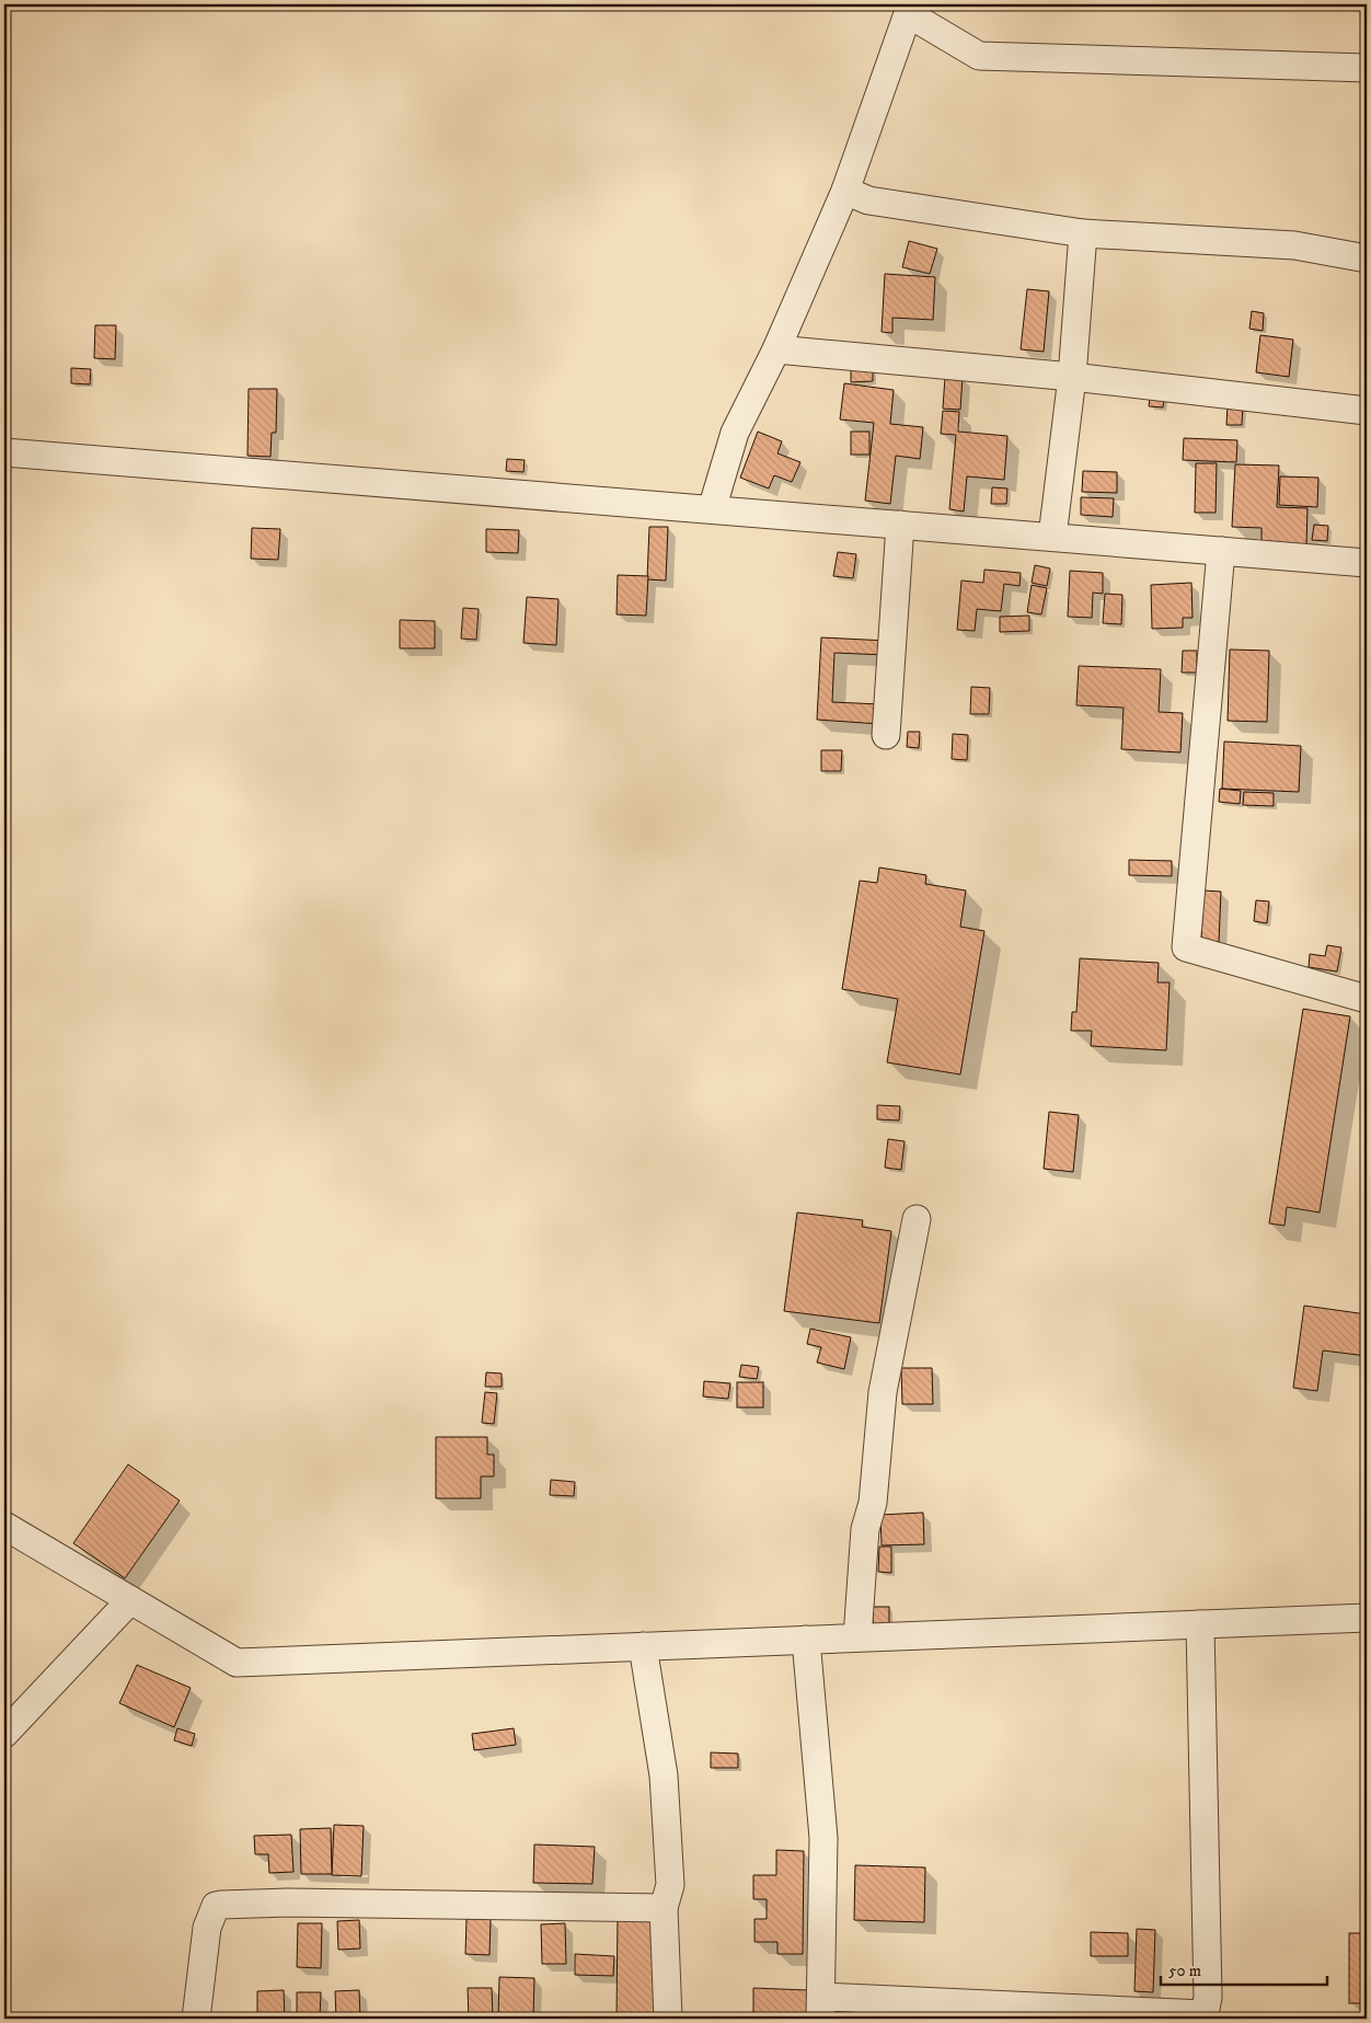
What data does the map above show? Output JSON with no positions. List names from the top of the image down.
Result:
{
  "scale_bar": "50 m"
}
